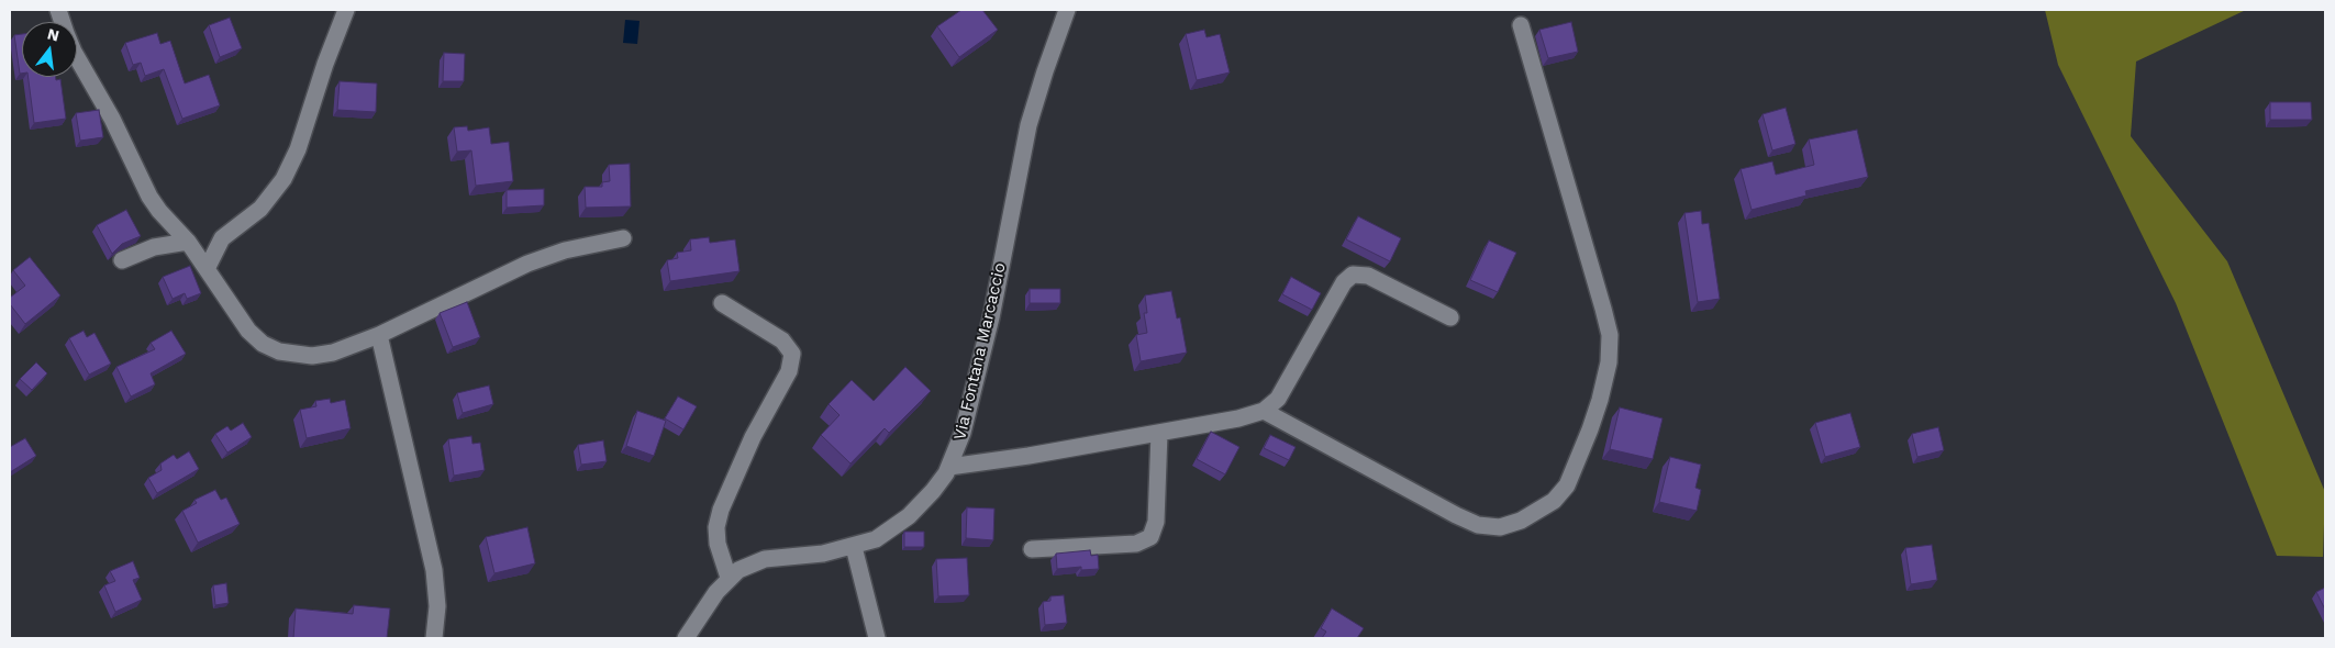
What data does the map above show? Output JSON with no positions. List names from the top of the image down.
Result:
{
  "streets": {
    "street": ["Via Fontana Marcaccio"]
  },
  "north": "top"
}
